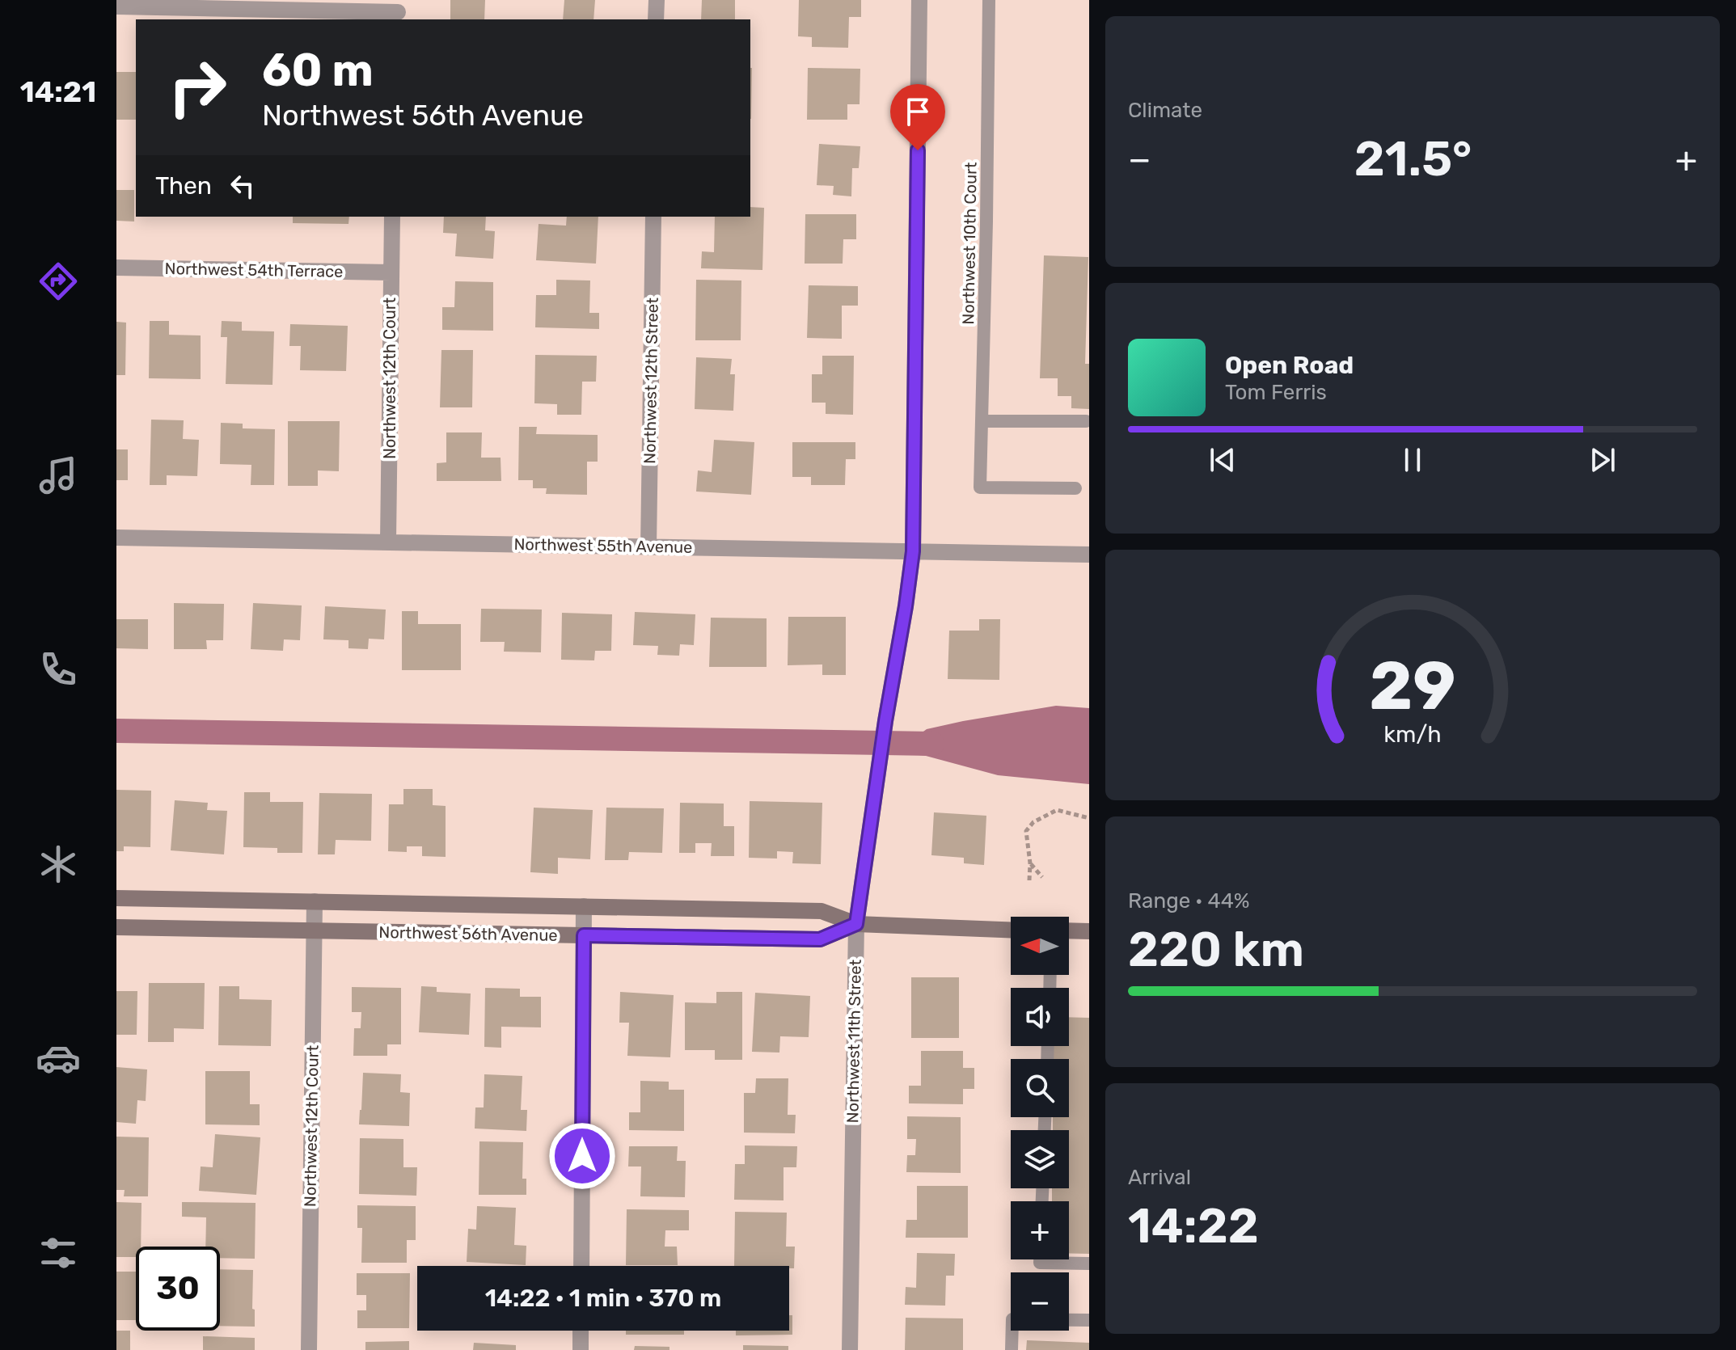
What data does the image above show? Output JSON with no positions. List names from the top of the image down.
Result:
{
  "streets": {
    "street": [
      "Northwest 54th Terrace",
      "Northwest 12th Court",
      "Northwest 12th Street",
      "Northwest 55th Avenue",
      "Northwest 56th Avenue",
      "Northwest 11th Street"
    ],
    "lane": ["Northwest 10th Court"]
  },
  "crossings": [
    ["Northwest 54th Terrace", "Northwest 12th Court"],
    ["Northwest 12th Court", "Northwest 55th Avenue"],
    ["Northwest 12th Court", "Northwest 56th Avenue"],
    ["Northwest 12th Street", "Northwest 55th Avenue"],
    ["Northwest 55th Avenue", "Northwest 11th Street"],
    ["Northwest 56th Avenue", "Northwest 11th Street"]
  ],
  "north": "left",
  "page": {
    "tabs": "14:21",
    "tile": [
      "Climate",
      ["Range · 44%", "220 km"],
      ["Arrival", "14:22"]
    ],
    "turn": ["60 m", "Northwest 56th Avenue"],
    "heat": ["−", "21.5°", "+"],
    "then": "Then",
    "song": ["Open Road", "Tom Ferris"],
    "map_buttons": ["+", "−"],
    "limit": "30",
    "trip": "14:22 · 1 min · 370 m",
    "gauge": ["29", "km/h"]
  }
}
